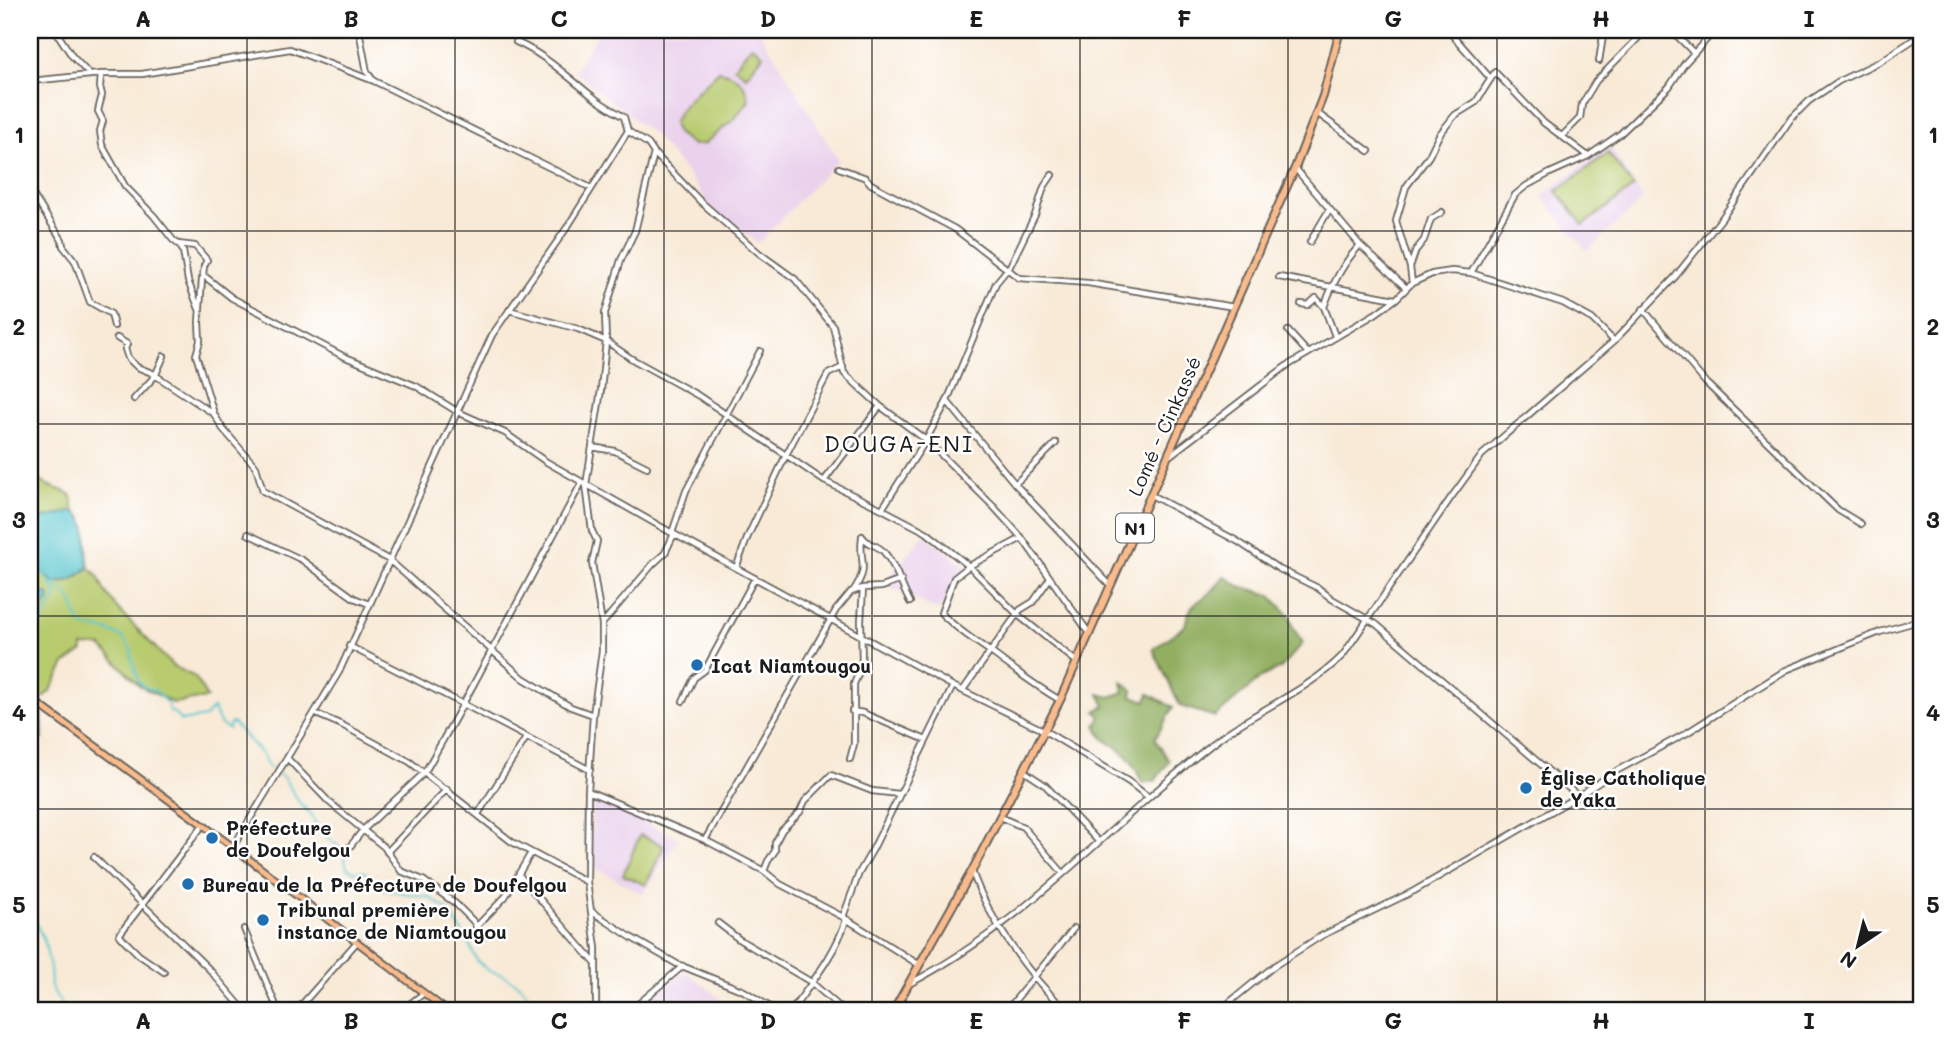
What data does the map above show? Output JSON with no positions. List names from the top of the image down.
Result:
{
  "streets": {
    "highway": ["Lomé - Cinkassé", "N1"]
  },
  "districts": ["DOUGA-ENI"],
  "places": [
    "Icat Niamtougou",
    "Église Catholique de Yaka",
    "Préfecture de Doufelgou",
    "Bureau de la Préfecture de Doufelgou",
    "Tribunal première instance de Niamtougou"
  ],
  "north": "bottom left",
  "grid": {
    "columns": [
      "A",
      "B",
      "C",
      "D",
      "E",
      "F",
      "G",
      "H",
      "I"
    ],
    "rows": [
      "1",
      "2",
      "3",
      "4",
      "5"
    ]
  }
}
